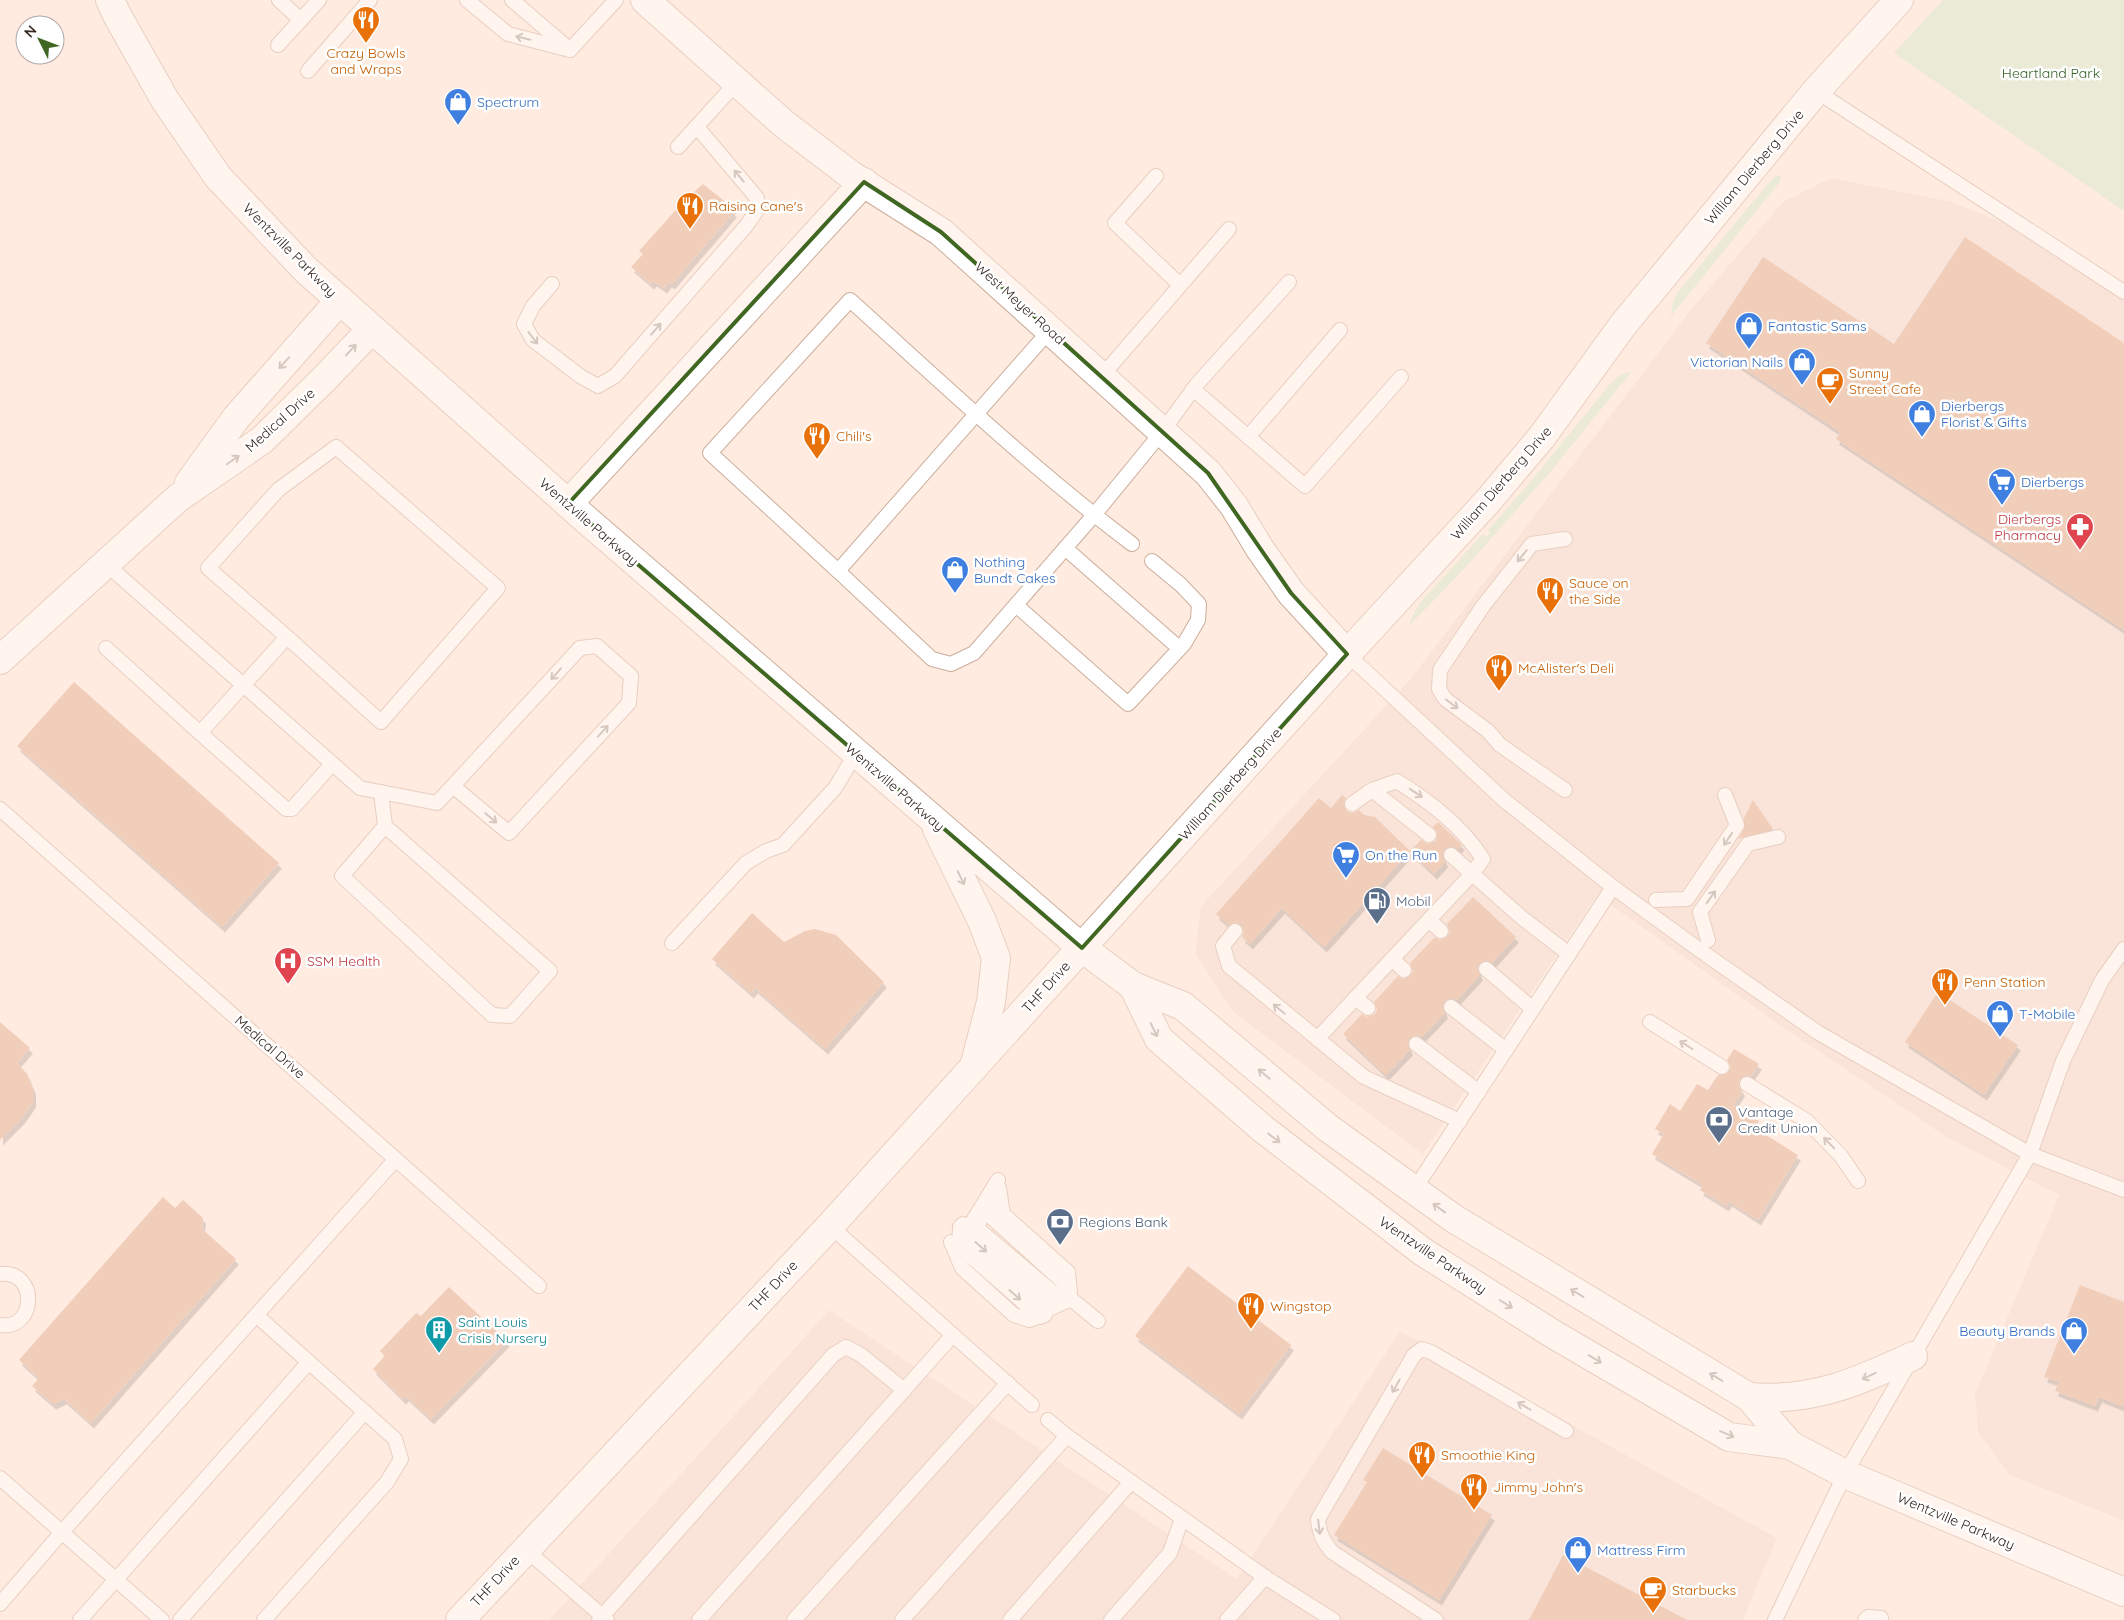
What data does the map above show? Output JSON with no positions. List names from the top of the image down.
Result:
{
  "streets": {
    "street": [
      "William Dierberg Drive",
      "Wentzville Parkway",
      "West Meyer Road",
      "Medical Drive",
      "THF Drive"
    ]
  },
  "crossings": [
    ["William Dierberg Drive", "Wentzville Parkway"],
    ["William Dierberg Drive", "West Meyer Road"],
    ["William Dierberg Drive", "THF Drive"],
    ["Wentzville Parkway", "Medical Drive"],
    ["Wentzville Parkway", "THF Drive"]
  ],
  "parks": ["Heartland Park"],
  "places": {
    "restaurant": [
      "Crazy Bowls and Wraps",
      "Raising Cane's",
      "Chili's",
      "Sauce on the Side",
      "McAlister's Deli",
      "Penn Station",
      "Wingstop",
      "Smoothie King",
      "Jimmy John's"
    ],
    "shop": [
      "Spectrum",
      "Fantastic Sams",
      "Victorian Nails",
      "Dierbergs Florist & Gifts",
      "Nothing Bundt Cakes",
      "T-Mobile",
      "Beauty Brands",
      "Mattress Firm"
    ],
    "cafe": ["Sunny Street Cafe", "Starbucks"],
    "supermarket": ["Dierbergs", "On the Run"],
    "pharmacy": ["Dierbergs Pharmacy"],
    "fuel station": ["Mobil"],
    "hospital": ["SSM Health"],
    "bank": ["Vantage Credit Union", "Regions Bank"],
    "building": ["Saint Louis Crisis Nursery"]
  },
  "north": "top left"
}
